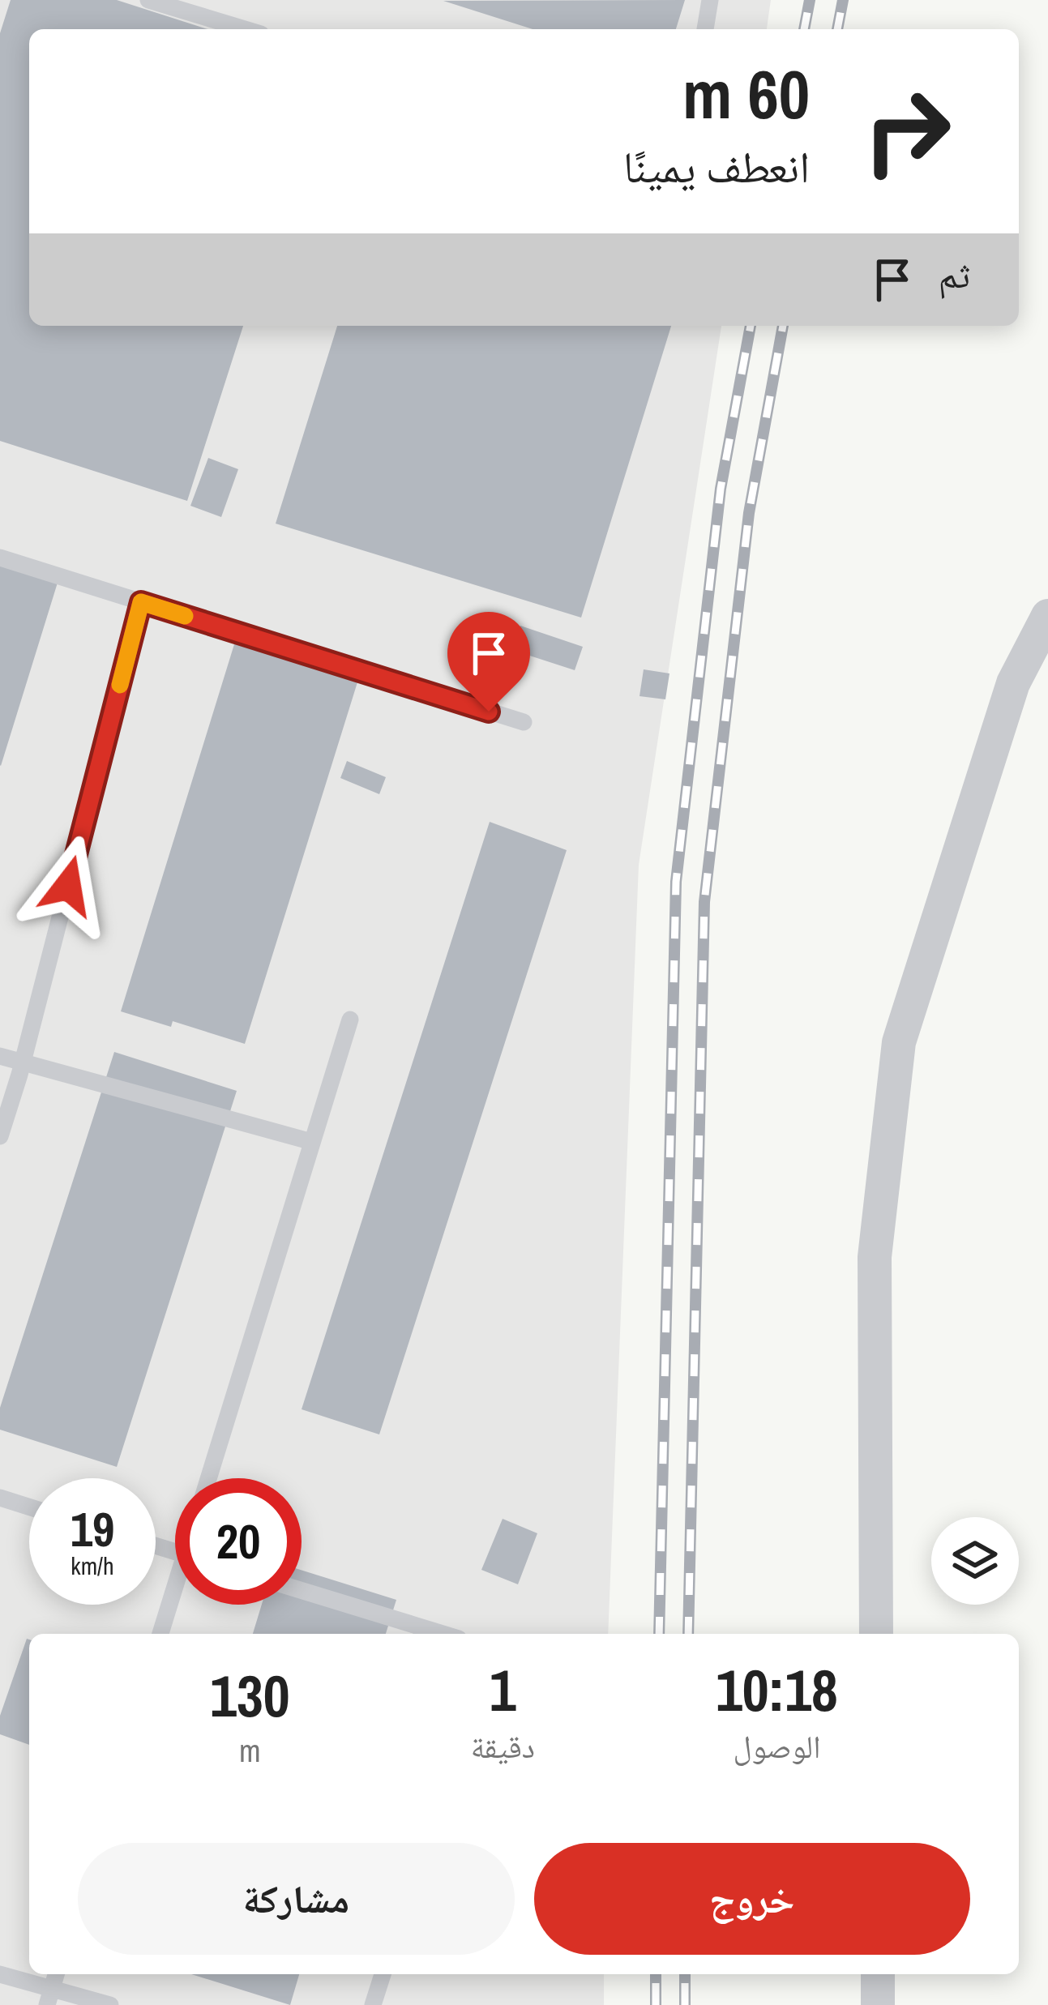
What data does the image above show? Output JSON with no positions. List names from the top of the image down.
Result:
{
  "page": {
    "turn": ["60 m", "انعطف يمينًا"],
    "then": "ثم",
    "speed": "19 km/h",
    "limit": "20",
    "eta": [
      "10:18",
      "الوصول",
      "1",
      "دقيقة",
      "130",
      "m"
    ],
    "buttons": ["خروج", "مشاركة"]
  }
}
